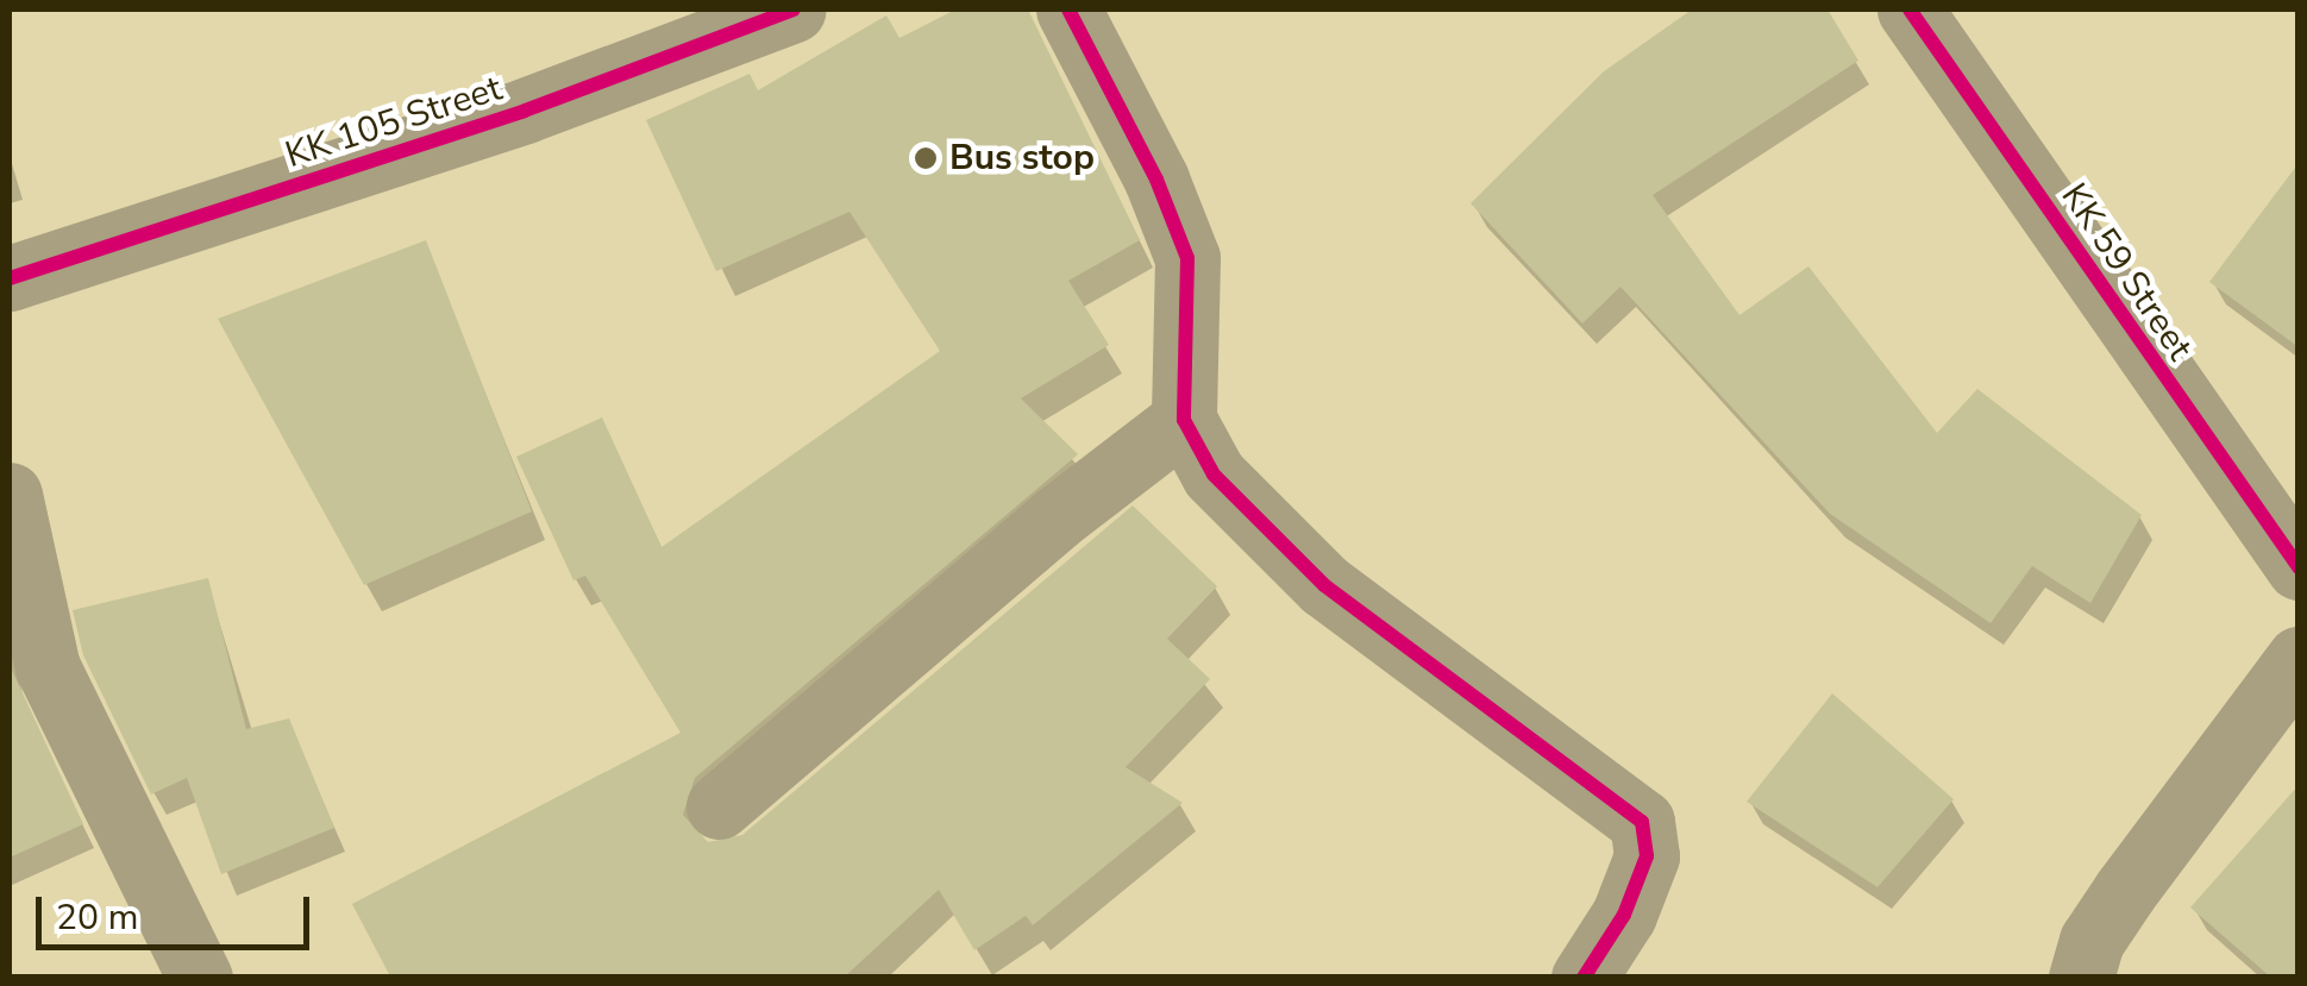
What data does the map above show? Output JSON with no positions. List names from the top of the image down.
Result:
{
  "streets": {
    "street": ["KK 105 Street", "KK 59 Street"]
  },
  "places": ["Bus stop"],
  "scale_bar": "20 m"
}
